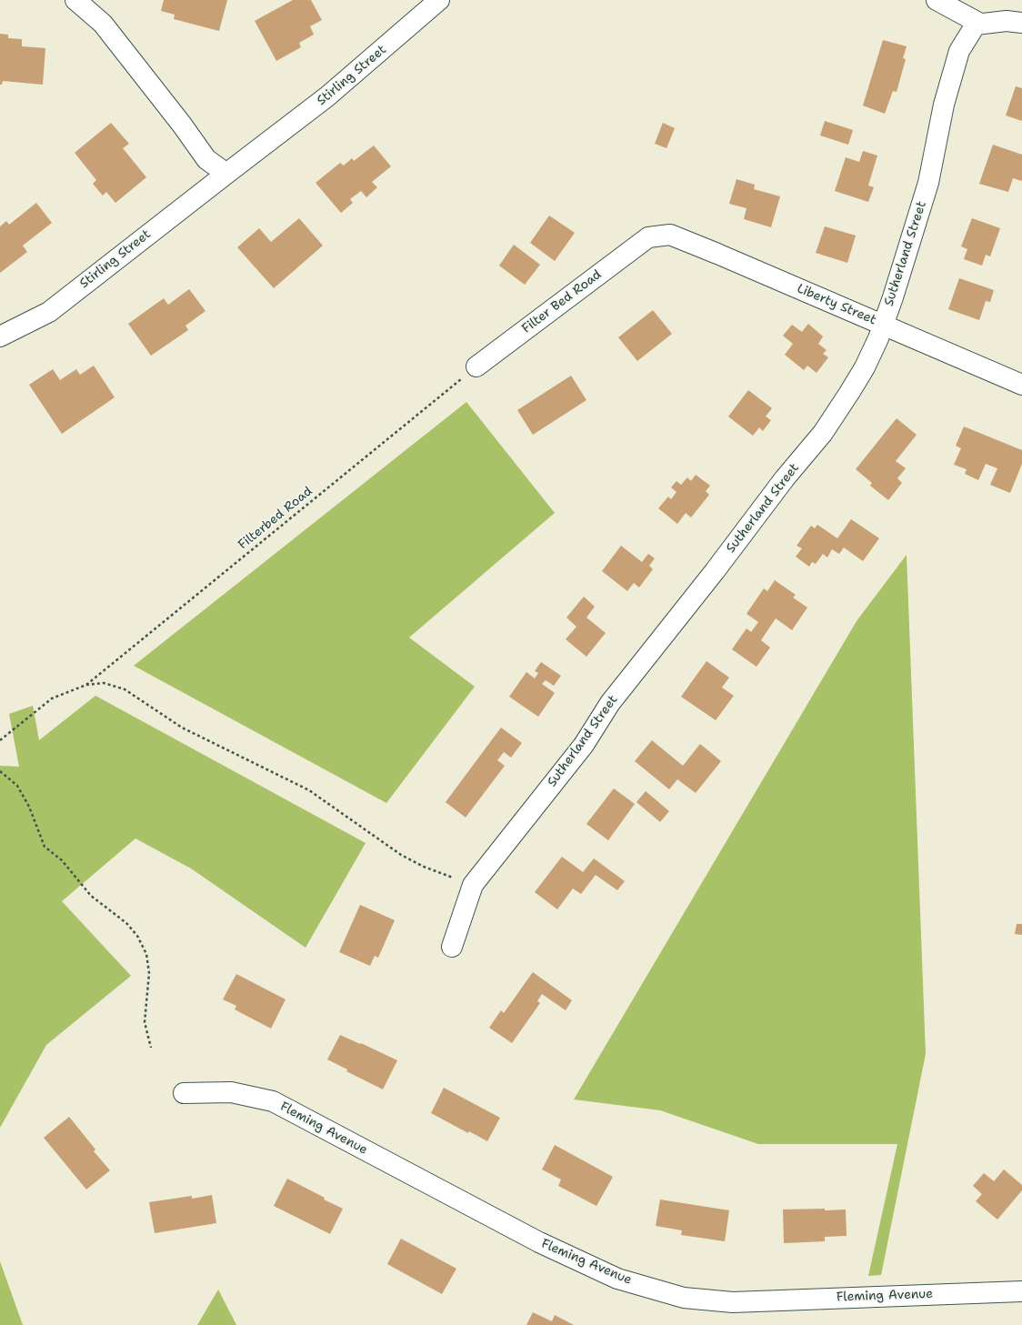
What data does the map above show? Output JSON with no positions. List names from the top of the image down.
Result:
{
  "streets": {
    "street": [
      "Stirling Street",
      "Sutherland Street",
      "Filter Bed Road",
      "Liberty Street",
      "Fleming Avenue"
    ],
    "path": ["Filterbed Road"]
  },
  "crossings": [
    ["Sutherland Street", "Liberty Street"],
    ["Filter Bed Road", "Liberty Street"],
    ["Filter Bed Road", "Filterbed Road"]
  ]
}
